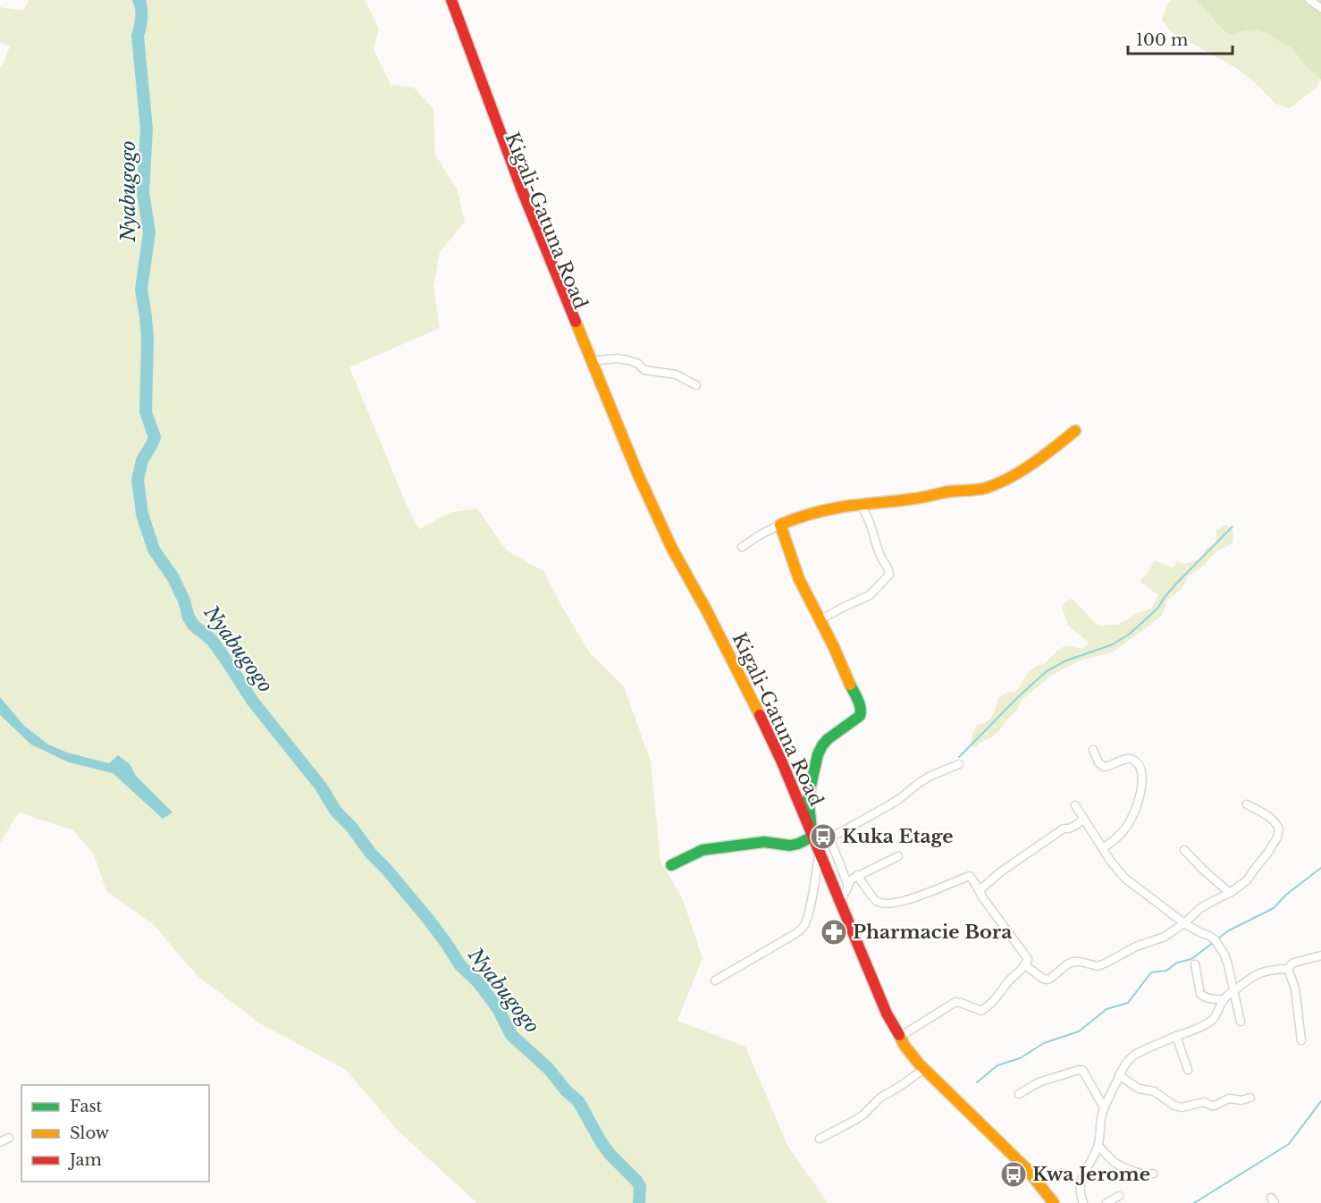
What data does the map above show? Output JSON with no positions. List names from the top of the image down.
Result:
{
  "streets": {
    "main road": ["Kigali-Gatuna Road"]
  },
  "water": ["Nyabugogo"],
  "places": {
    "bus stop": ["Kuka Etage", "Kwa Jerome"],
    "pharmacy": ["Pharmacie Bora"]
  },
  "legend": ["Fast", "Slow", "Jam"],
  "scale_bar": "100 m"
}
